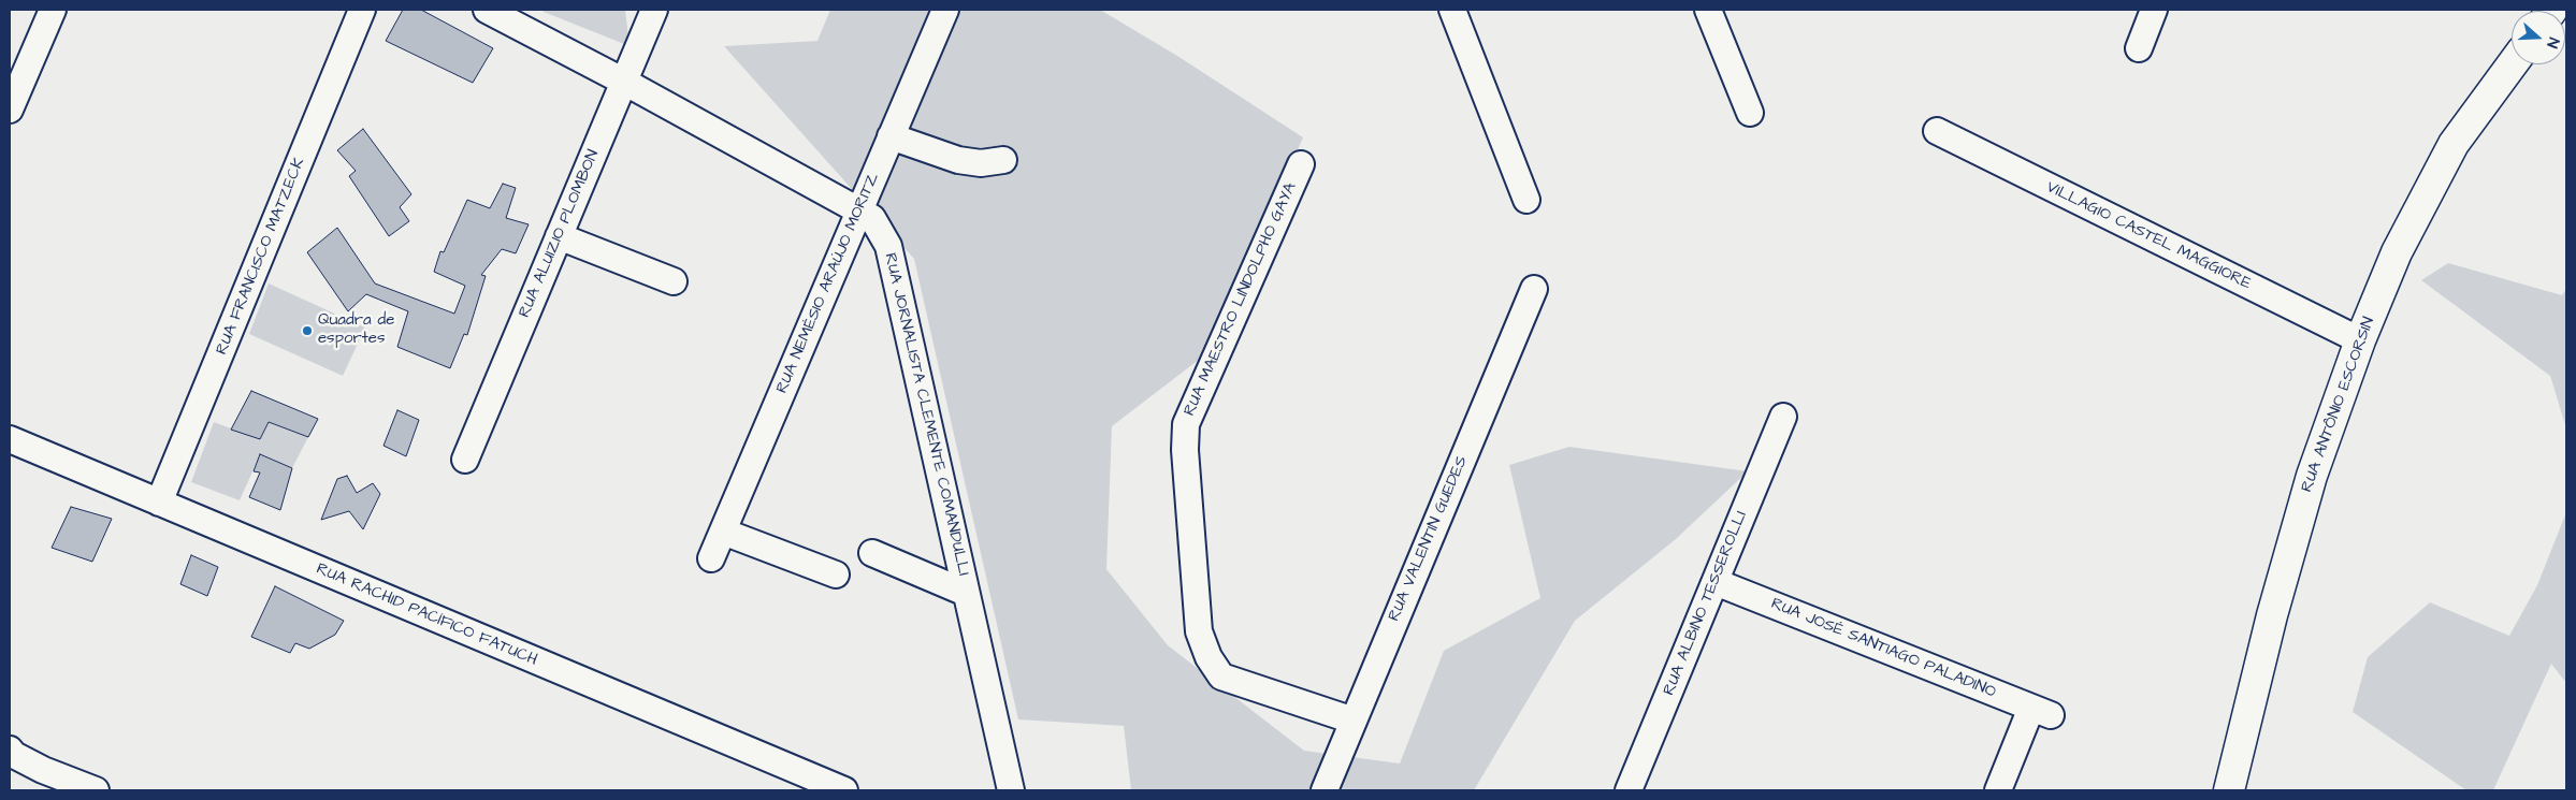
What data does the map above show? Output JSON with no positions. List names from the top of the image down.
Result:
{
  "streets": {
    "main road": ["RUA ANTÔNIO ESCORSIN"],
    "street": [
      "RUA ALUIZIO PLOMBON",
      "VILLAGIO CASTEL MAGGIORE",
      "RUA FRANCISCO MATZECK",
      "RUA NEMÉSIO ARAÚJO MORITZ",
      "RUA MAESTRO LINDOLPHO GAYA",
      "RUA JORNALISTA CLEMENTE COMANDULLI",
      "RUA VALENTIN GUEDES",
      "RUA ALBINO TESSEROLLI",
      "RUA RACHID PACÍFICO FATUCH",
      "RUA JOSÉ SANTIAGO PALADINO"
    ]
  },
  "crossings": [
    ["RUA ALUIZIO PLOMBON", "RUA JORNALISTA CLEMENTE COMANDULLI"],
    ["VILLAGIO CASTEL MAGGIORE", "RUA ANTÔNIO ESCORSIN"],
    ["RUA FRANCISCO MATZECK", "RUA RACHID PACÍFICO FATUCH"],
    ["RUA NEMÉSIO ARAÚJO MORITZ", "RUA JORNALISTA CLEMENTE COMANDULLI"],
    ["RUA MAESTRO LINDOLPHO GAYA", "RUA VALENTIN GUEDES"],
    ["RUA ALBINO TESSEROLLI", "RUA JOSÉ SANTIAGO PALADINO"]
  ],
  "places": ["Quadra de esportes"],
  "north": "right"
}
